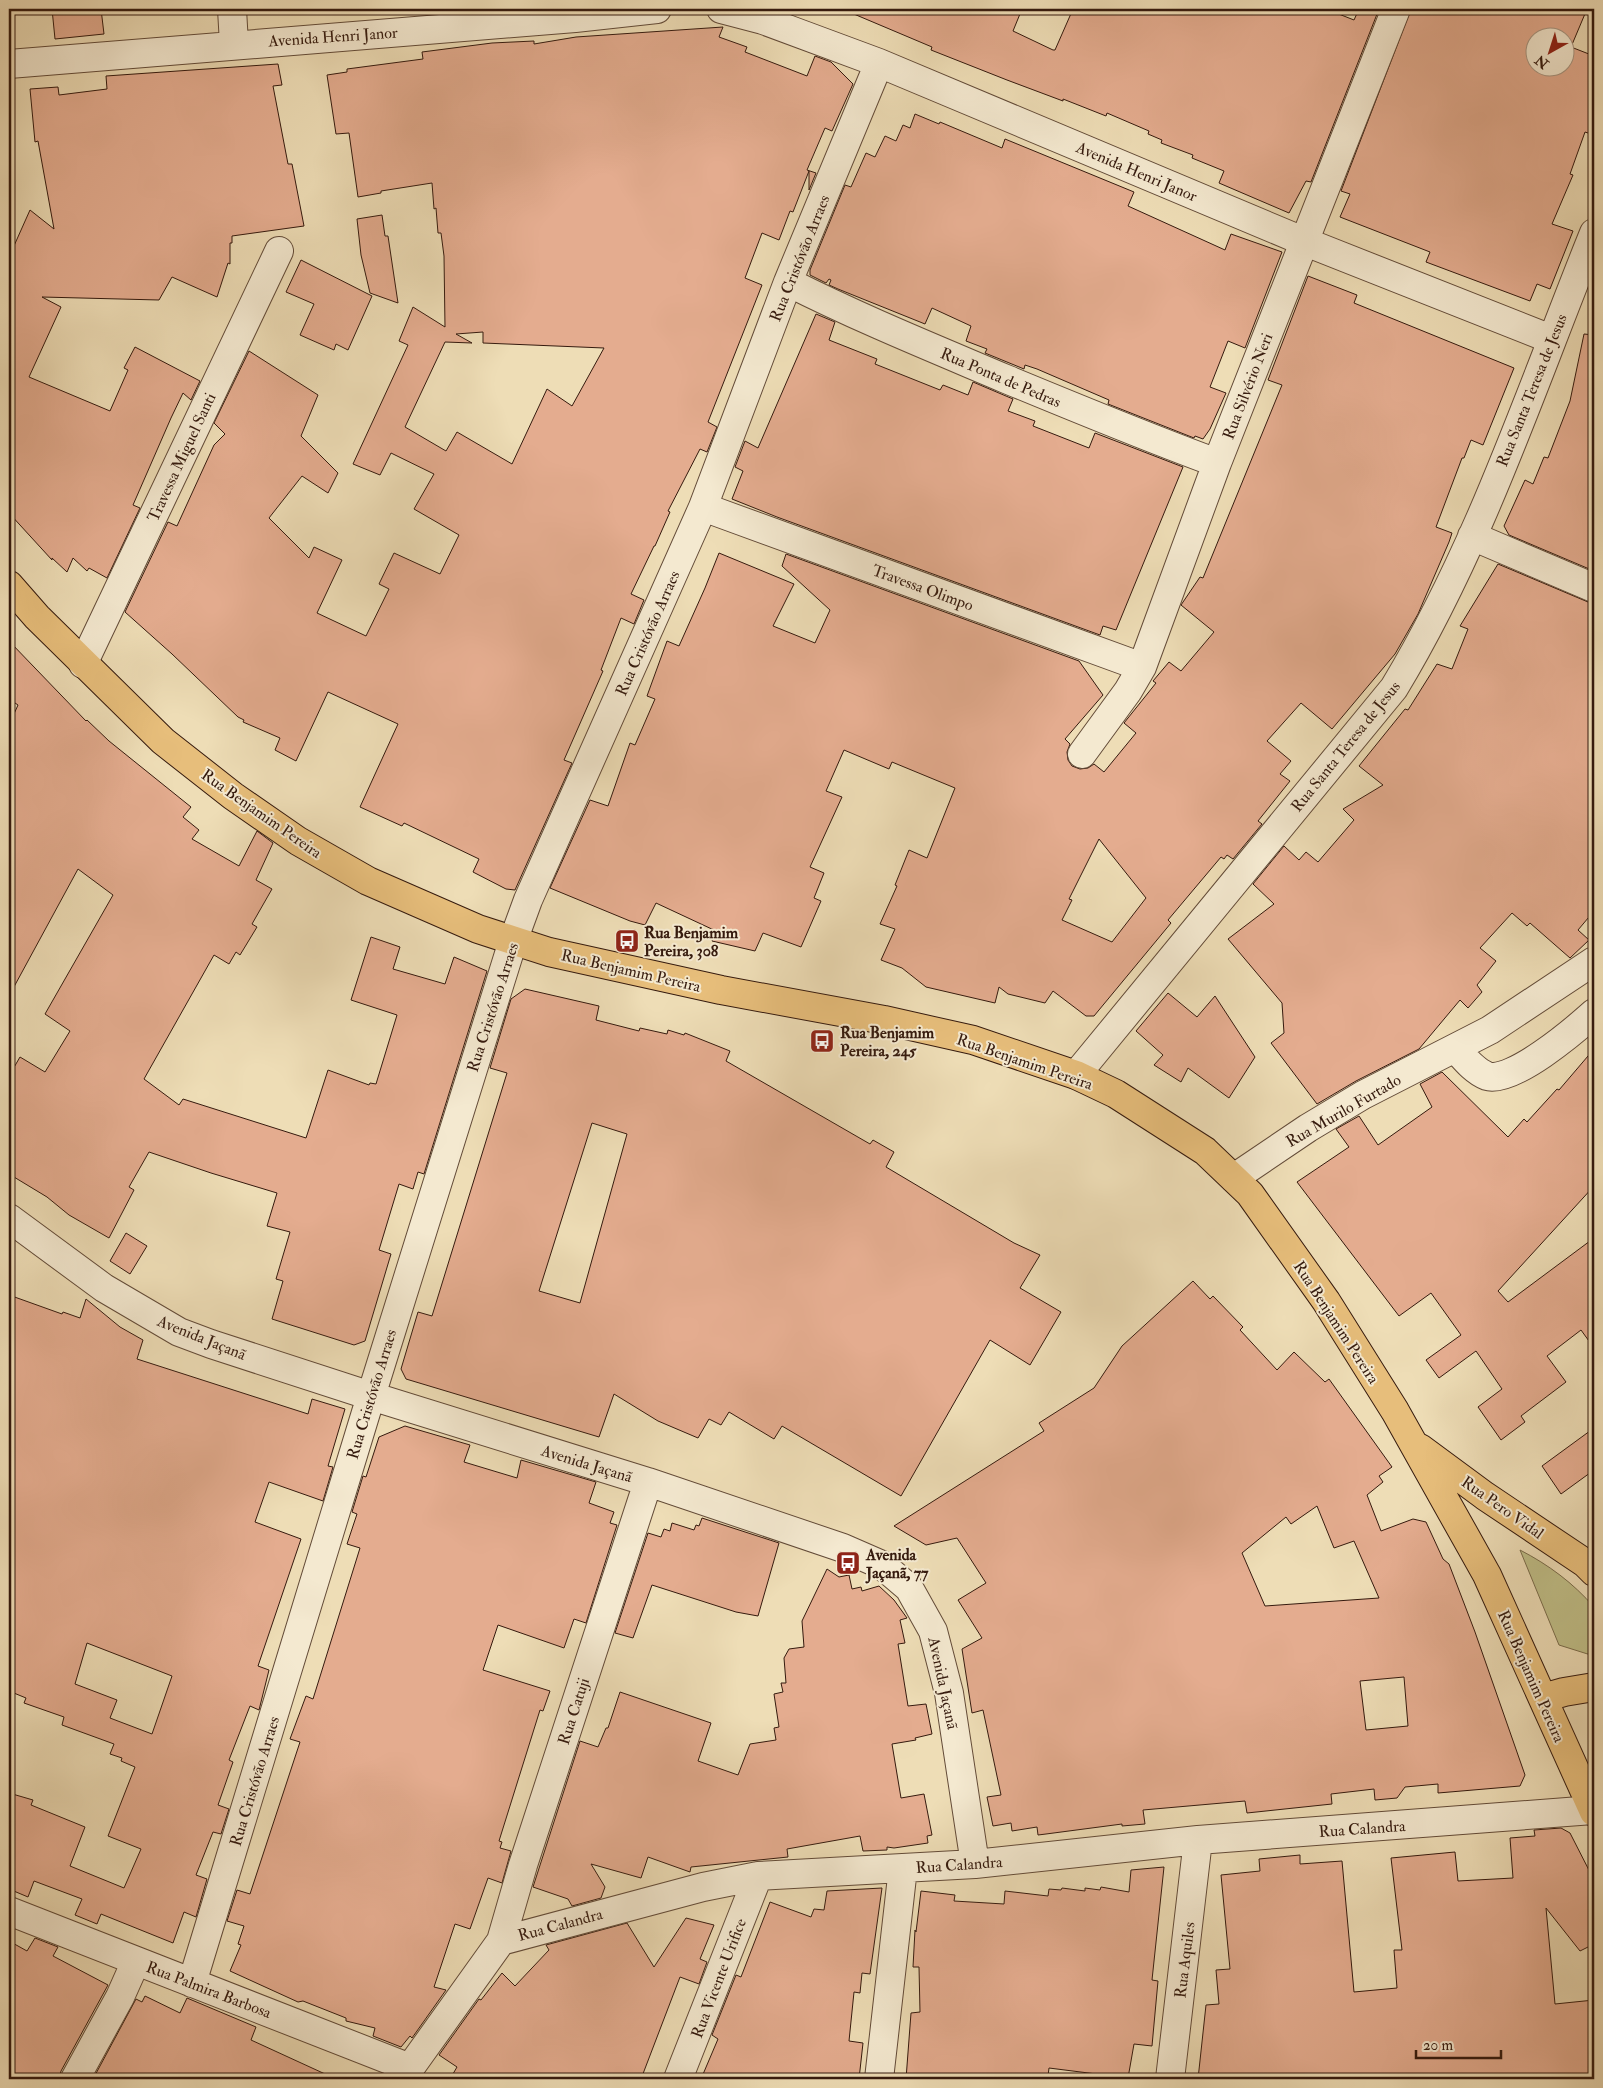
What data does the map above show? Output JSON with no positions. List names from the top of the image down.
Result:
{
  "streets": {
    "main road": ["Rua Benjamim Pereira", "Rua Pero Vidal"],
    "street": [
      "Avenida Henri Janor",
      "Rua Cristóvão Arraes",
      "Rua Ponta de Pedras",
      "Rua Silvério Neri",
      "Rua Santa Teresa de Jesus",
      "Travessa Miguel Santi",
      "Travessa Olimpo",
      "Rua Murilo Furtado",
      "Avenida Jaçanã",
      "Rua Catuji",
      "Rua Calandra",
      "Rua Aquiles",
      "Rua Vicente Urifice",
      "Rua Palmira Barbosa"
    ]
  },
  "crossings": [
    ["Avenida Henri Janor", "Rua Cristóvão Arraes"],
    ["Avenida Henri Janor", "Rua Silvério Neri"],
    ["Avenida Henri Janor", "Rua Santa Teresa de Jesus"],
    ["Rua Cristóvão Arraes", "Rua Ponta de Pedras"],
    ["Rua Cristóvão Arraes", "Travessa Olimpo"],
    ["Rua Cristóvão Arraes", "Rua Benjamim Pereira"],
    ["Rua Cristóvão Arraes", "Avenida Jaçanã"],
    ["Rua Cristóvão Arraes", "Rua Palmira Barbosa"],
    ["Rua Ponta de Pedras", "Rua Silvério Neri"],
    ["Rua Silvério Neri", "Travessa Olimpo"],
    ["Rua Santa Teresa de Jesus", "Rua Benjamim Pereira"],
    ["Travessa Miguel Santi", "Rua Benjamim Pereira"],
    ["Rua Benjamim Pereira", "Rua Murilo Furtado"],
    ["Rua Benjamim Pereira", "Rua Pero Vidal"],
    ["Rua Benjamim Pereira", "Rua Calandra"],
    ["Avenida Jaçanã", "Rua Catuji"],
    ["Avenida Jaçanã", "Rua Calandra"],
    ["Rua Catuji", "Rua Calandra"],
    ["Rua Calandra", "Rua Aquiles"],
    ["Rua Calandra", "Rua Vicente Urifice"],
    ["Rua Calandra", "Rua Palmira Barbosa"]
  ],
  "places": {
    "bus stop": ["Rua Benjamim Pereira, 308", "Rua Benjamim Pereira, 245", "Avenida Jaçanã, 77"]
  },
  "scale_bar": "20 m",
  "north": "bottom left"
}
